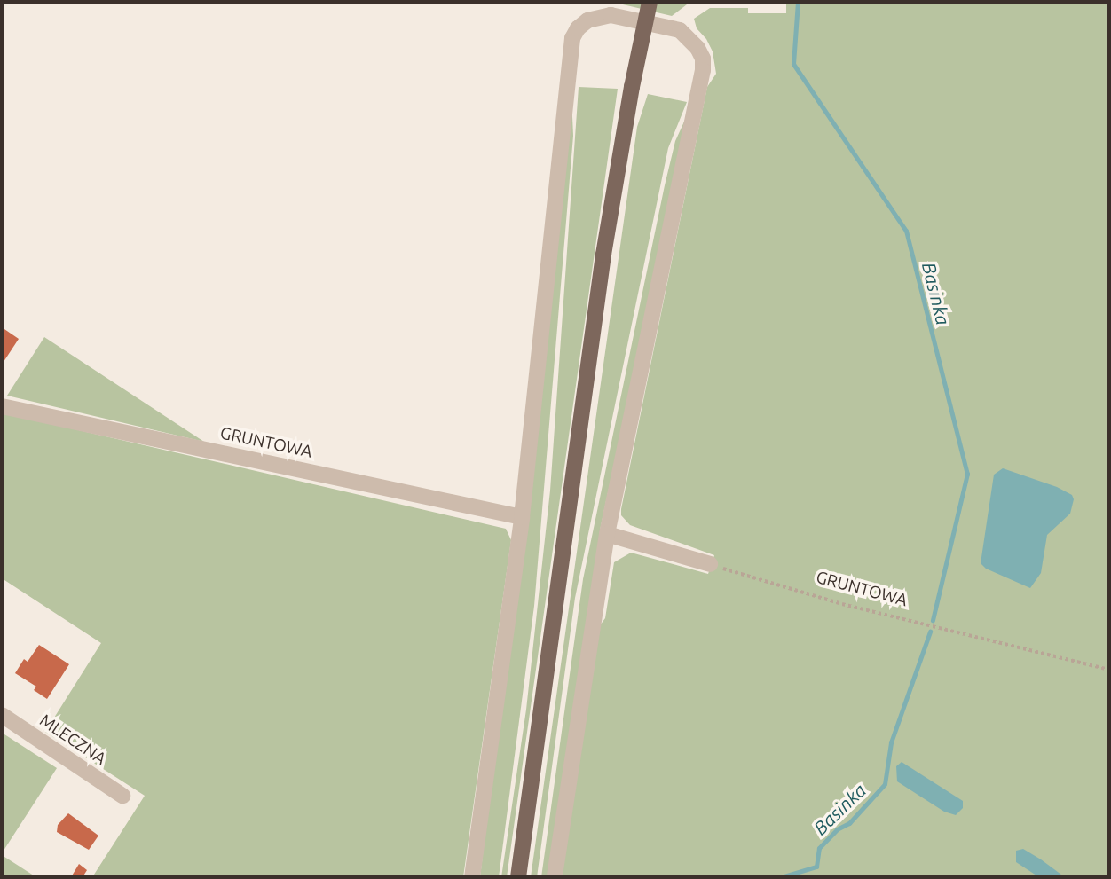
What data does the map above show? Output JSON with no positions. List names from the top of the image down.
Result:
{
  "streets": {
    "street": ["GRUNTOWA", "MLECZNA"]
  },
  "water": ["Basinka"]
}
